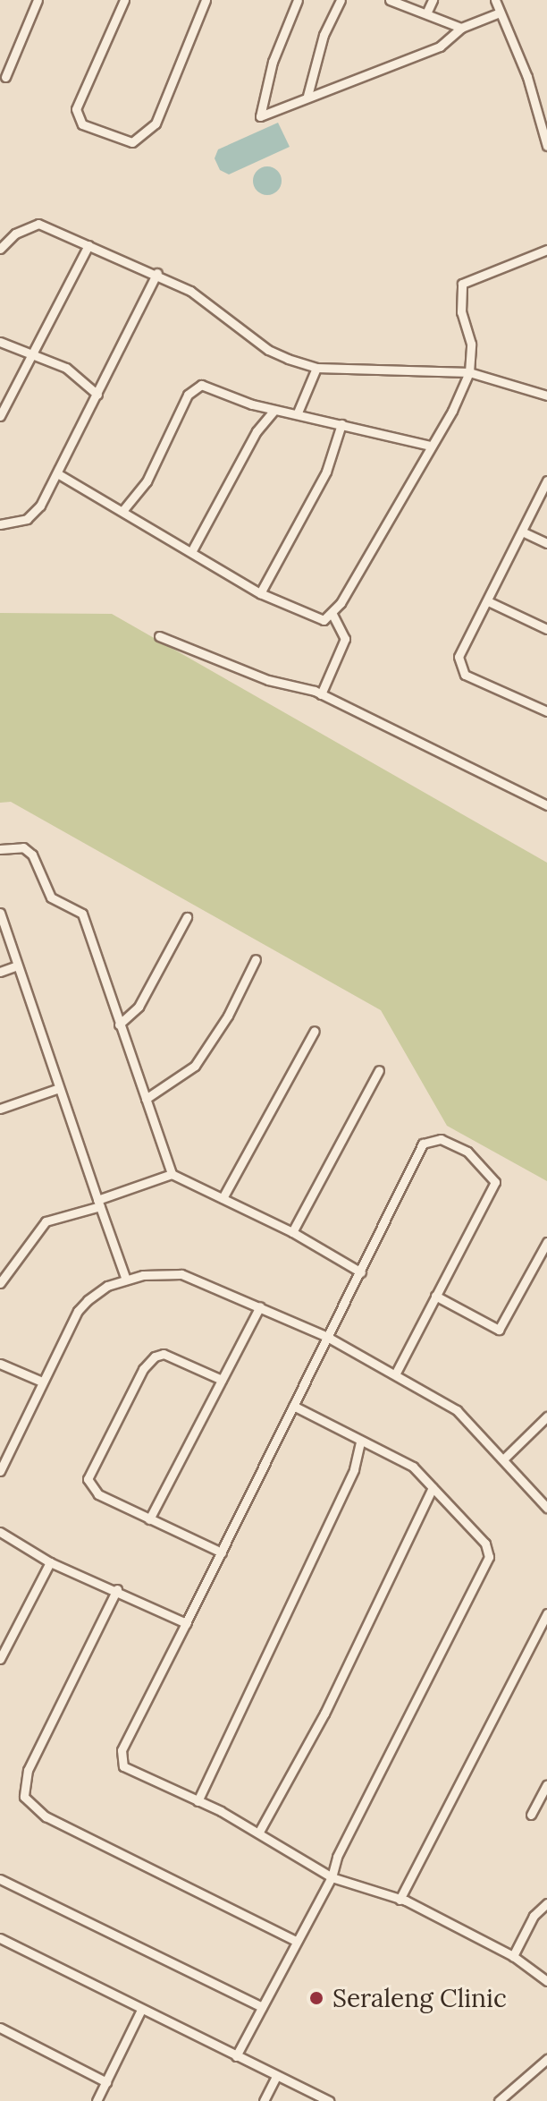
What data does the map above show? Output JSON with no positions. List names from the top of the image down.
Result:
{
  "places": ["Seraleng Clinic"]
}
